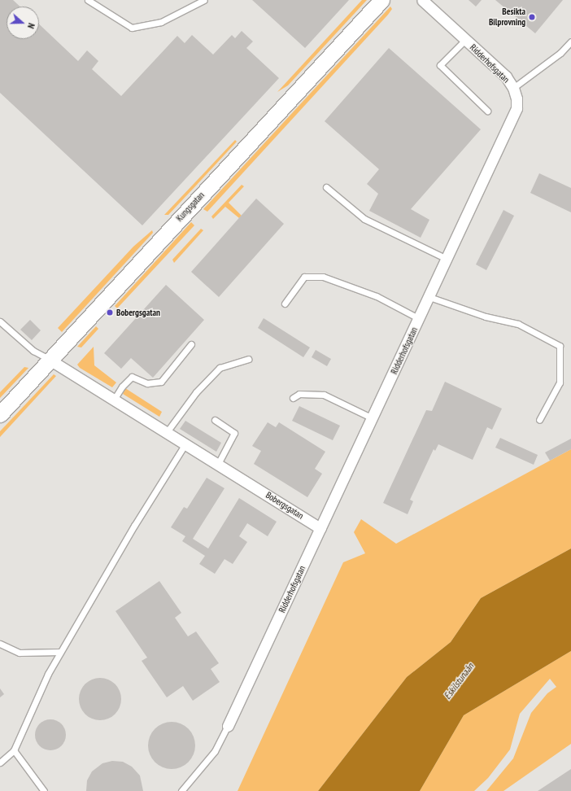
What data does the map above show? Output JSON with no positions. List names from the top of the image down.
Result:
{
  "streets": {
    "main road": ["Kungsgatan"],
    "street": ["Ridderhofsgatan", "Bobergsgatan"]
  },
  "crossings": [
    ["Ridderhofsgatan", "Bobergsgatan"],
    ["Kungsgatan", "Bobergsgatan"]
  ],
  "water": ["Eskilstunaån"],
  "places": ["Besikta Bilprovning", "Bobergsgatan"],
  "north": "right"
}
